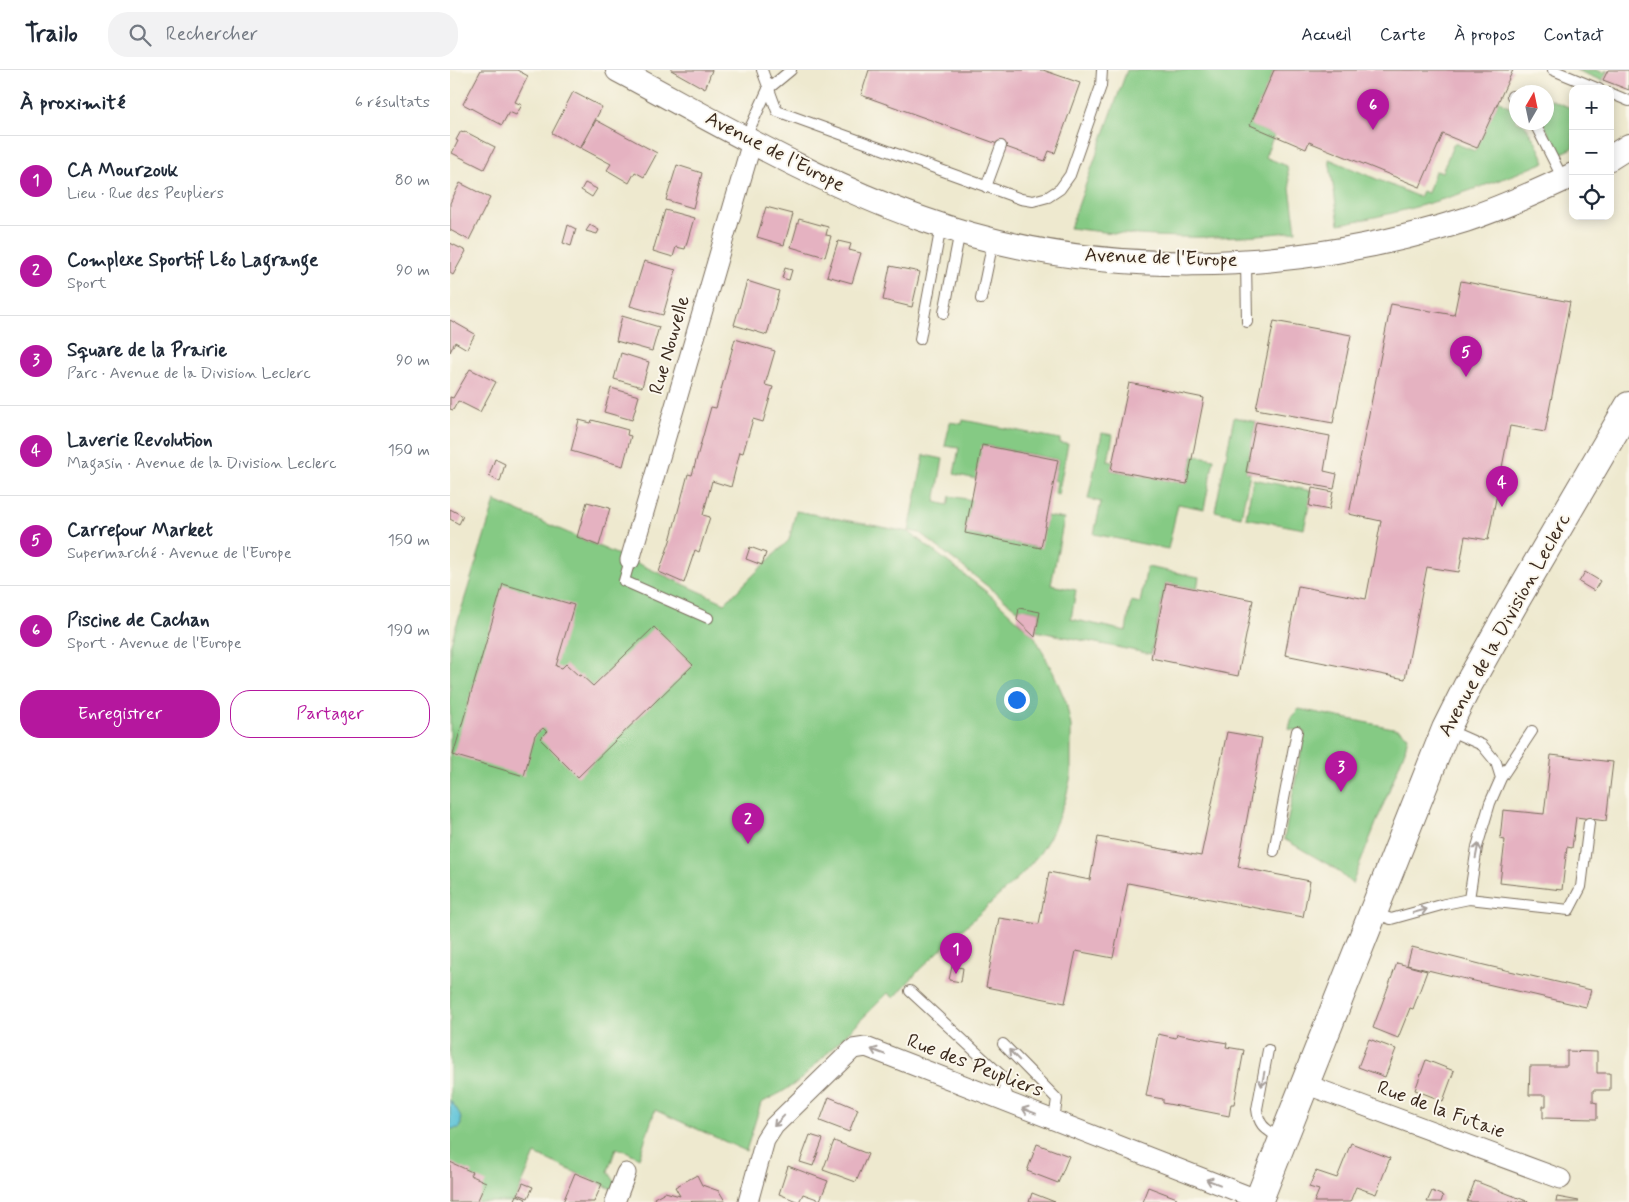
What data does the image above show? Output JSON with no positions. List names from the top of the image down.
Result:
{
  "streets": {
    "main road": ["Avenue de la Division Leclerc"],
    "street": [
      "Avenue de l'Europe",
      "Rue Nouvelle",
      "Rue des Peupliers",
      "Rue de la Futaie"
    ]
  },
  "crossings": [
    ["Avenue de l'Europe", "Rue Nouvelle"],
    ["Avenue de la Division Leclerc", "Rue des Peupliers"],
    ["Avenue de la Division Leclerc", "Rue de la Futaie"]
  ],
  "one_way": ["Rue des Peupliers"],
  "north": "top",
  "page": {
    "header": "Trailo",
    "search": "Rechercher",
    "nav": [
      "Accueil",
      "Carte",
      "À propos",
      "Contact"
    ],
    "heading": ["À proximité", "6 résultats"],
    "map_buttons": ["+", "−"],
    "pins": [
      "6",
      "5",
      "4",
      "3",
      "2",
      "1"
    ],
    "list": [
      {
        "mark": "1",
        "name": "CA Mourzouk",
        "note": "Lieu · Rue des Peupliers",
        "value": "80 m"
      },
      {
        "mark": "2",
        "name": "Complexe Sportif Léo Lagrange",
        "note": "Sport",
        "value": "90 m"
      },
      {
        "mark": "3",
        "name": "Square de la Prairie",
        "note": "Parc · Avenue de la Division Leclerc",
        "value": "90 m"
      },
      {
        "mark": "4",
        "name": "Laverie Revolution",
        "note": "Magasin · Avenue de la Division Leclerc",
        "value": "150 m"
      },
      {
        "mark": "5",
        "name": "Carrefour Market",
        "note": "Supermarché · Avenue de l'Europe",
        "value": "150 m"
      },
      {
        "mark": "6",
        "name": "Piscine de Cachan",
        "note": "Sport · Avenue de l'Europe",
        "value": "190 m"
      }
    ],
    "buttons": ["Enregistrer", "Partager"]
  }
}
